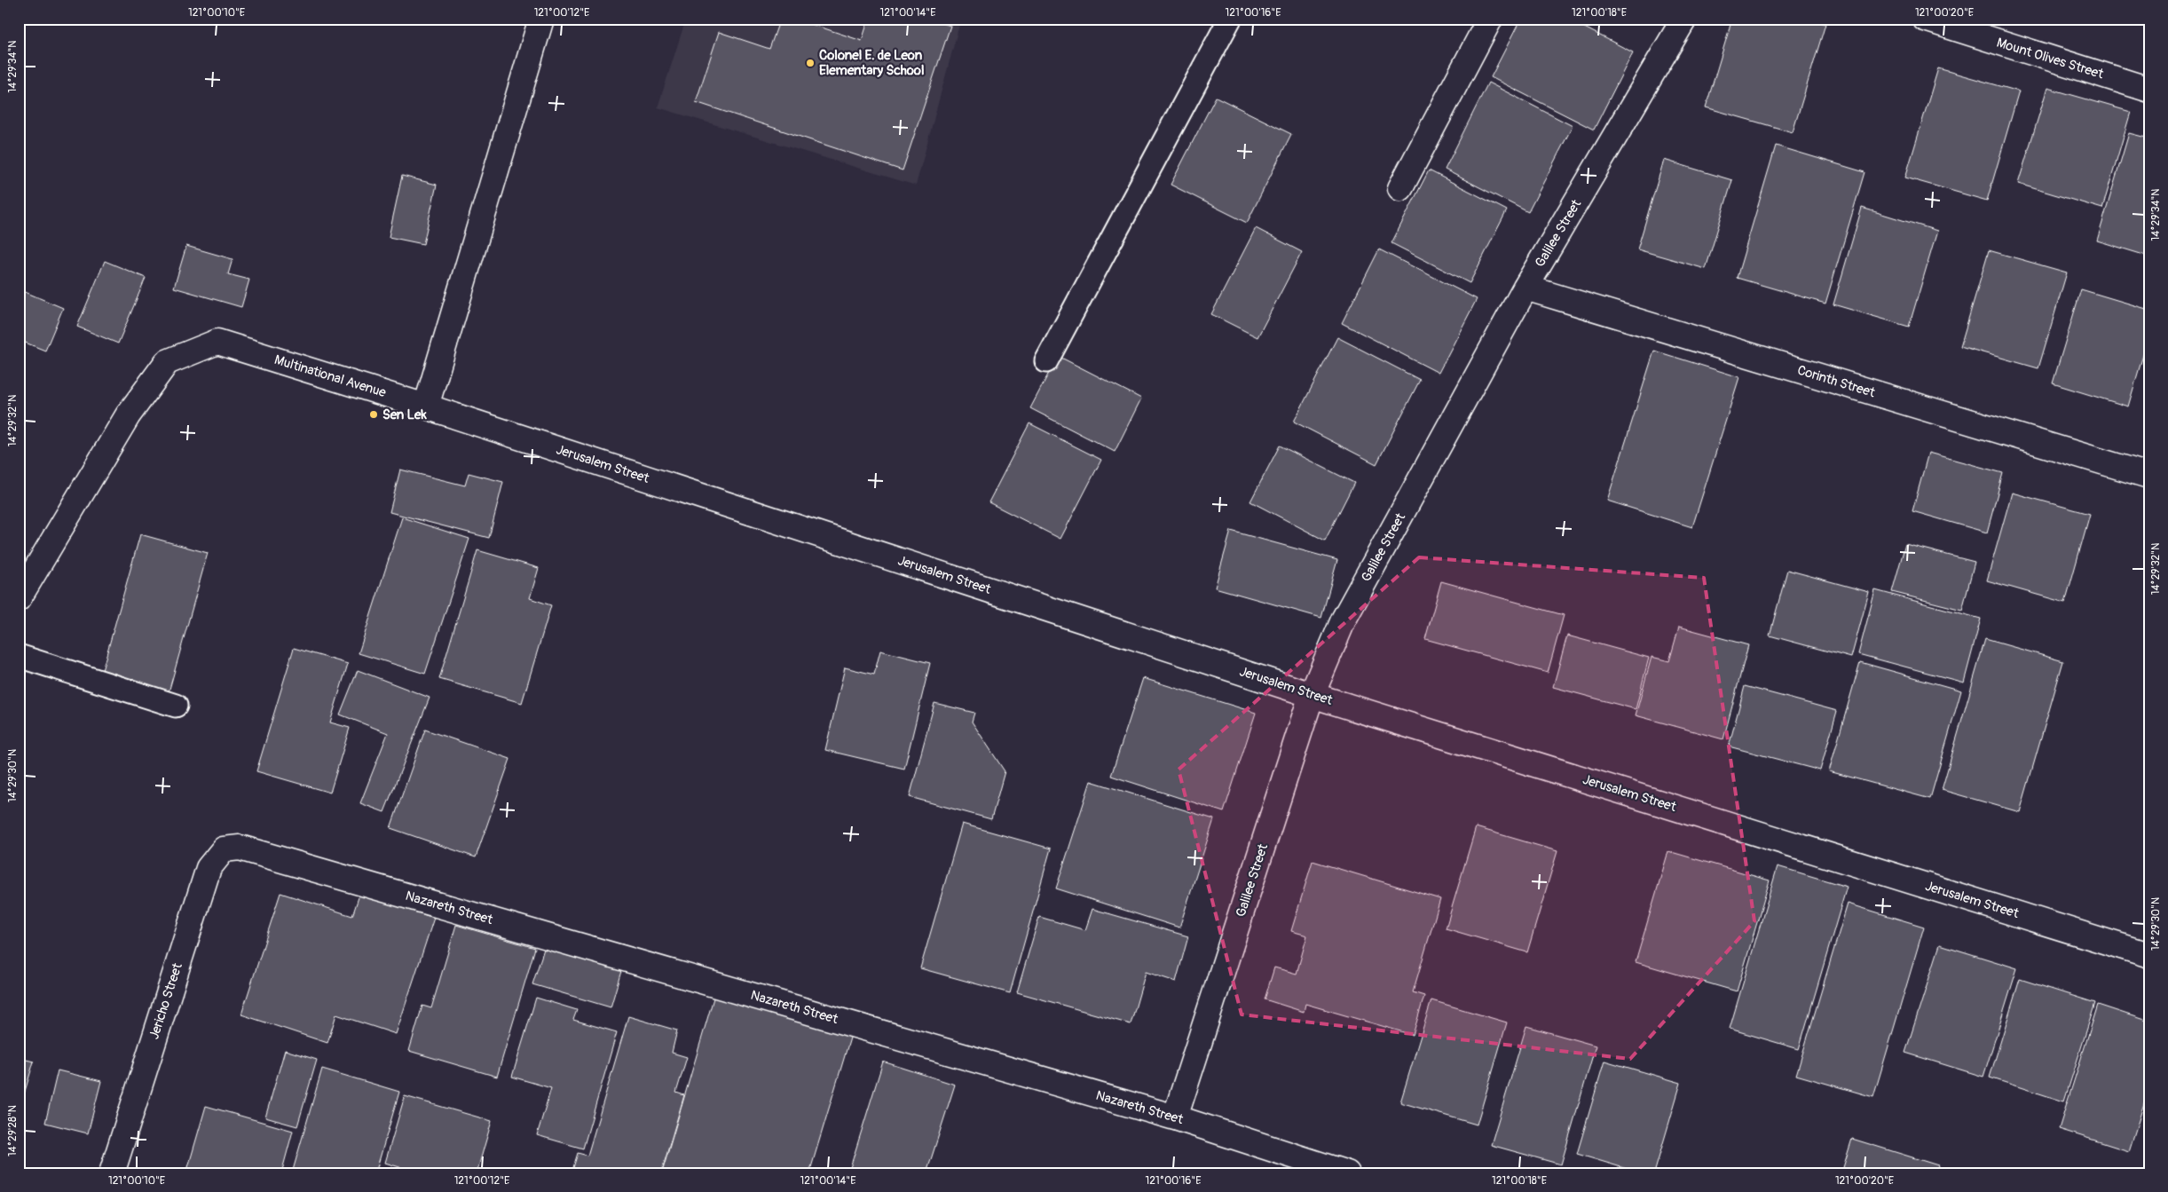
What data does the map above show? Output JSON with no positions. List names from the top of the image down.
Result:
{
  "streets": {
    "street": [
      "Mount Olives Street",
      "Galilee Street",
      "Multinational Avenue",
      "Corinth Street",
      "Jerusalem Street",
      "Nazareth Street",
      "Jericho Street"
    ]
  },
  "crossings": [
    ["Galilee Street", "Corinth Street"],
    ["Galilee Street", "Jerusalem Street"],
    ["Galilee Street", "Nazareth Street"],
    ["Multinational Avenue", "Jerusalem Street"],
    ["Nazareth Street", "Jericho Street"]
  ],
  "places": ["Colonel E. de Leon Elementary School", "Sen Lek"],
  "coordinates": [
    "121°00'10\"E",
    "121°00'12\"E",
    "121°00'14\"E",
    "121°00'16\"E",
    "121°00'18\"E",
    "121°00'20\"E",
    "14°29'34\"N",
    "14°29'32\"N",
    "14°29'30\"N",
    "14°29'28\"N"
  ]
}
